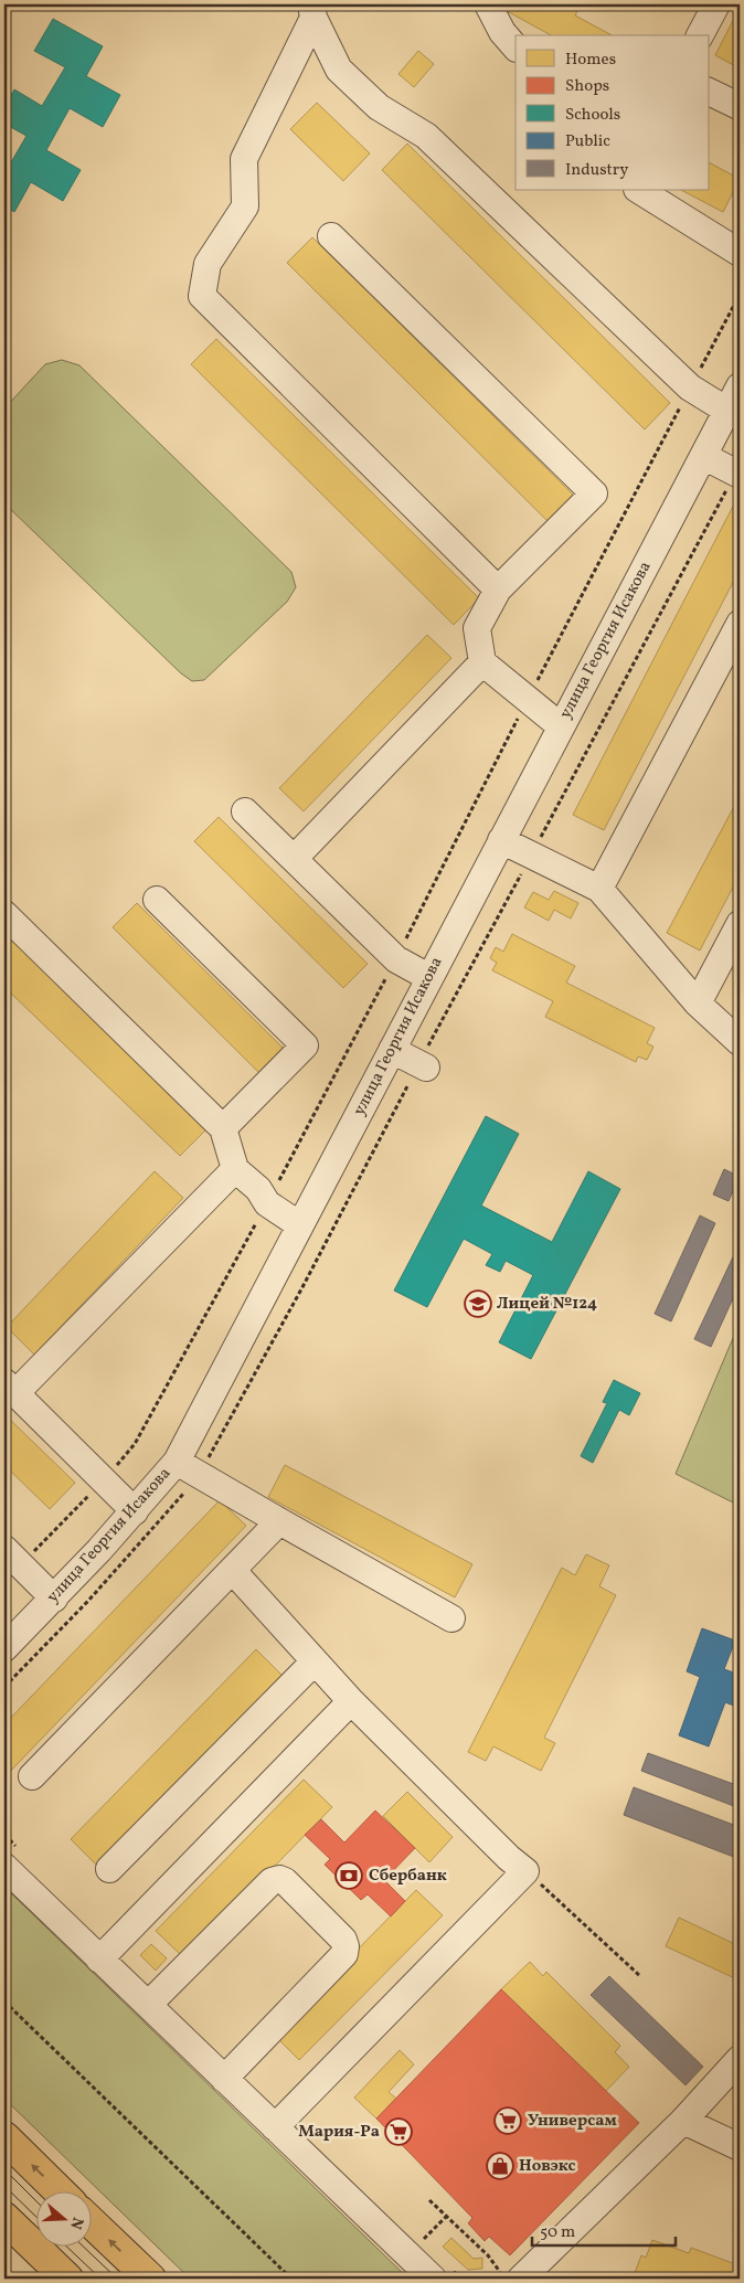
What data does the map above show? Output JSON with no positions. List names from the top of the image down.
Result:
{
  "streets": {
    "street": ["улица Георгия Исакова"]
  },
  "places": {
    "school or university": ["Лицей №124"],
    "bank": ["Сбербанк"],
    "supermarket": ["Универсам", "Мария-Ра"],
    "shop": ["Новэкс"]
  },
  "legend": [
    "Homes",
    "Shops",
    "Schools",
    "Public",
    "Industry"
  ],
  "scale_bar": "50 m",
  "north": "right"
}
